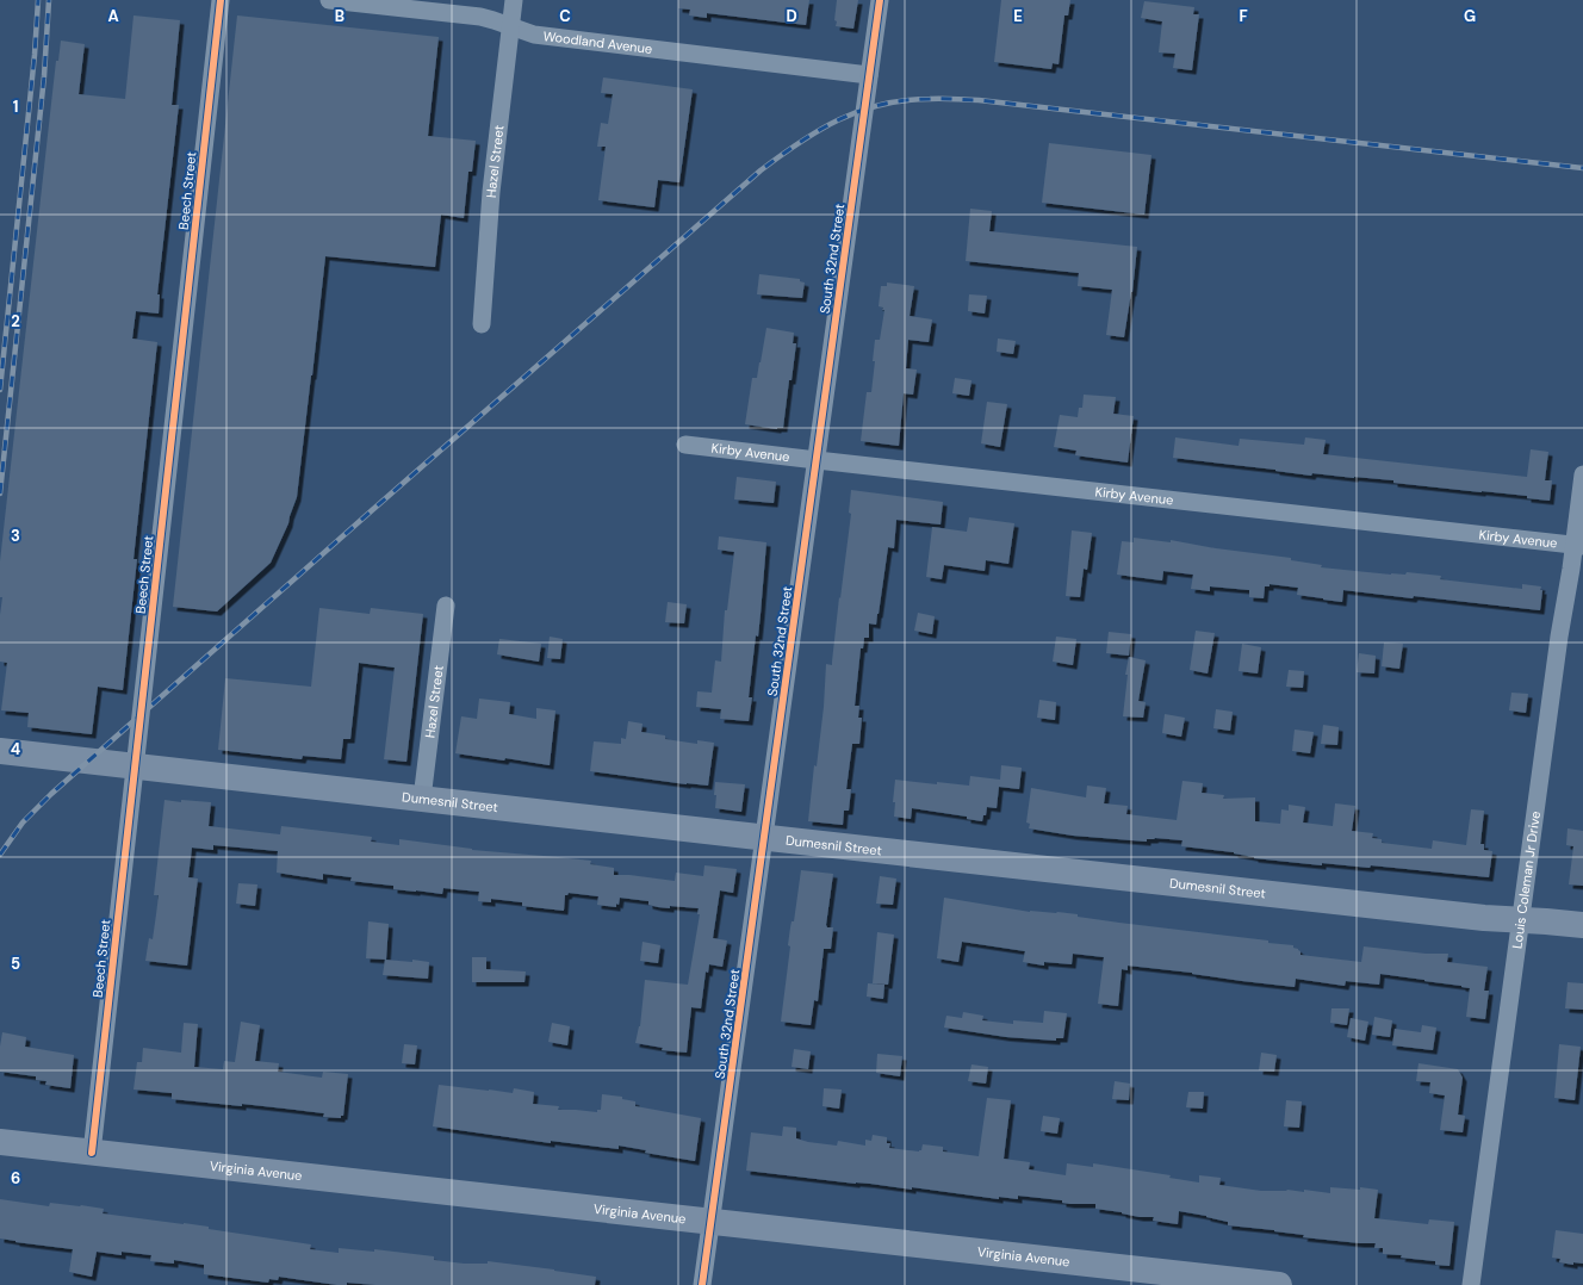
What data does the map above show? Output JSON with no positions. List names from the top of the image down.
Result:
{
  "streets": {
    "main road": ["Dumesnil Street", "Virginia Avenue"],
    "street": [
      "Woodland Avenue",
      "Hazel Street",
      "Beech Street",
      "South 32nd Street",
      "Kirby Avenue",
      "Louis Coleman Jr Drive"
    ]
  },
  "crossings": [
    ["Woodland Avenue", "Hazel Street"],
    ["Woodland Avenue", "South 32nd Street"],
    ["Hazel Street", "Dumesnil Street"],
    ["Beech Street", "Dumesnil Street"],
    ["Beech Street", "Virginia Avenue"],
    ["South 32nd Street", "Kirby Avenue"],
    ["South 32nd Street", "Dumesnil Street"],
    ["South 32nd Street", "Virginia Avenue"],
    ["Kirby Avenue", "Louis Coleman Jr Drive"],
    ["Dumesnil Street", "Louis Coleman Jr Drive"]
  ],
  "grid": {
    "columns": [
      "A",
      "B",
      "C",
      "D",
      "E",
      "F",
      "G"
    ],
    "rows": [
      "1",
      "2",
      "3",
      "4",
      "5",
      "6"
    ]
  }
}
